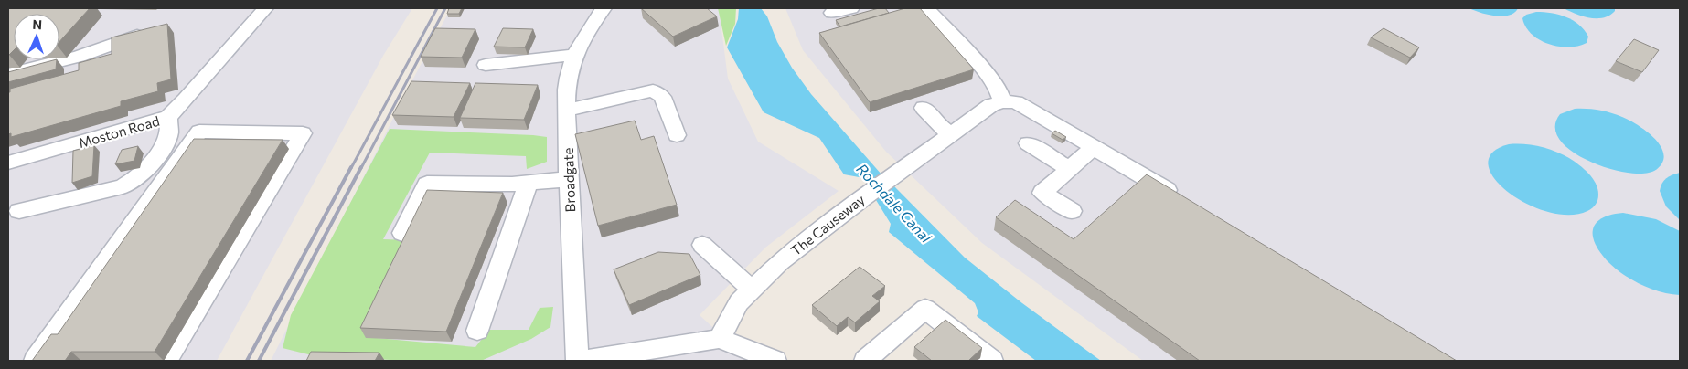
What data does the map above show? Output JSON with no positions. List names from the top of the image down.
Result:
{
  "streets": {
    "street": ["Moston Road", "Broadgate", "The Causeway"]
  },
  "water": ["Rochdale Canal"],
  "north": "top"
}
